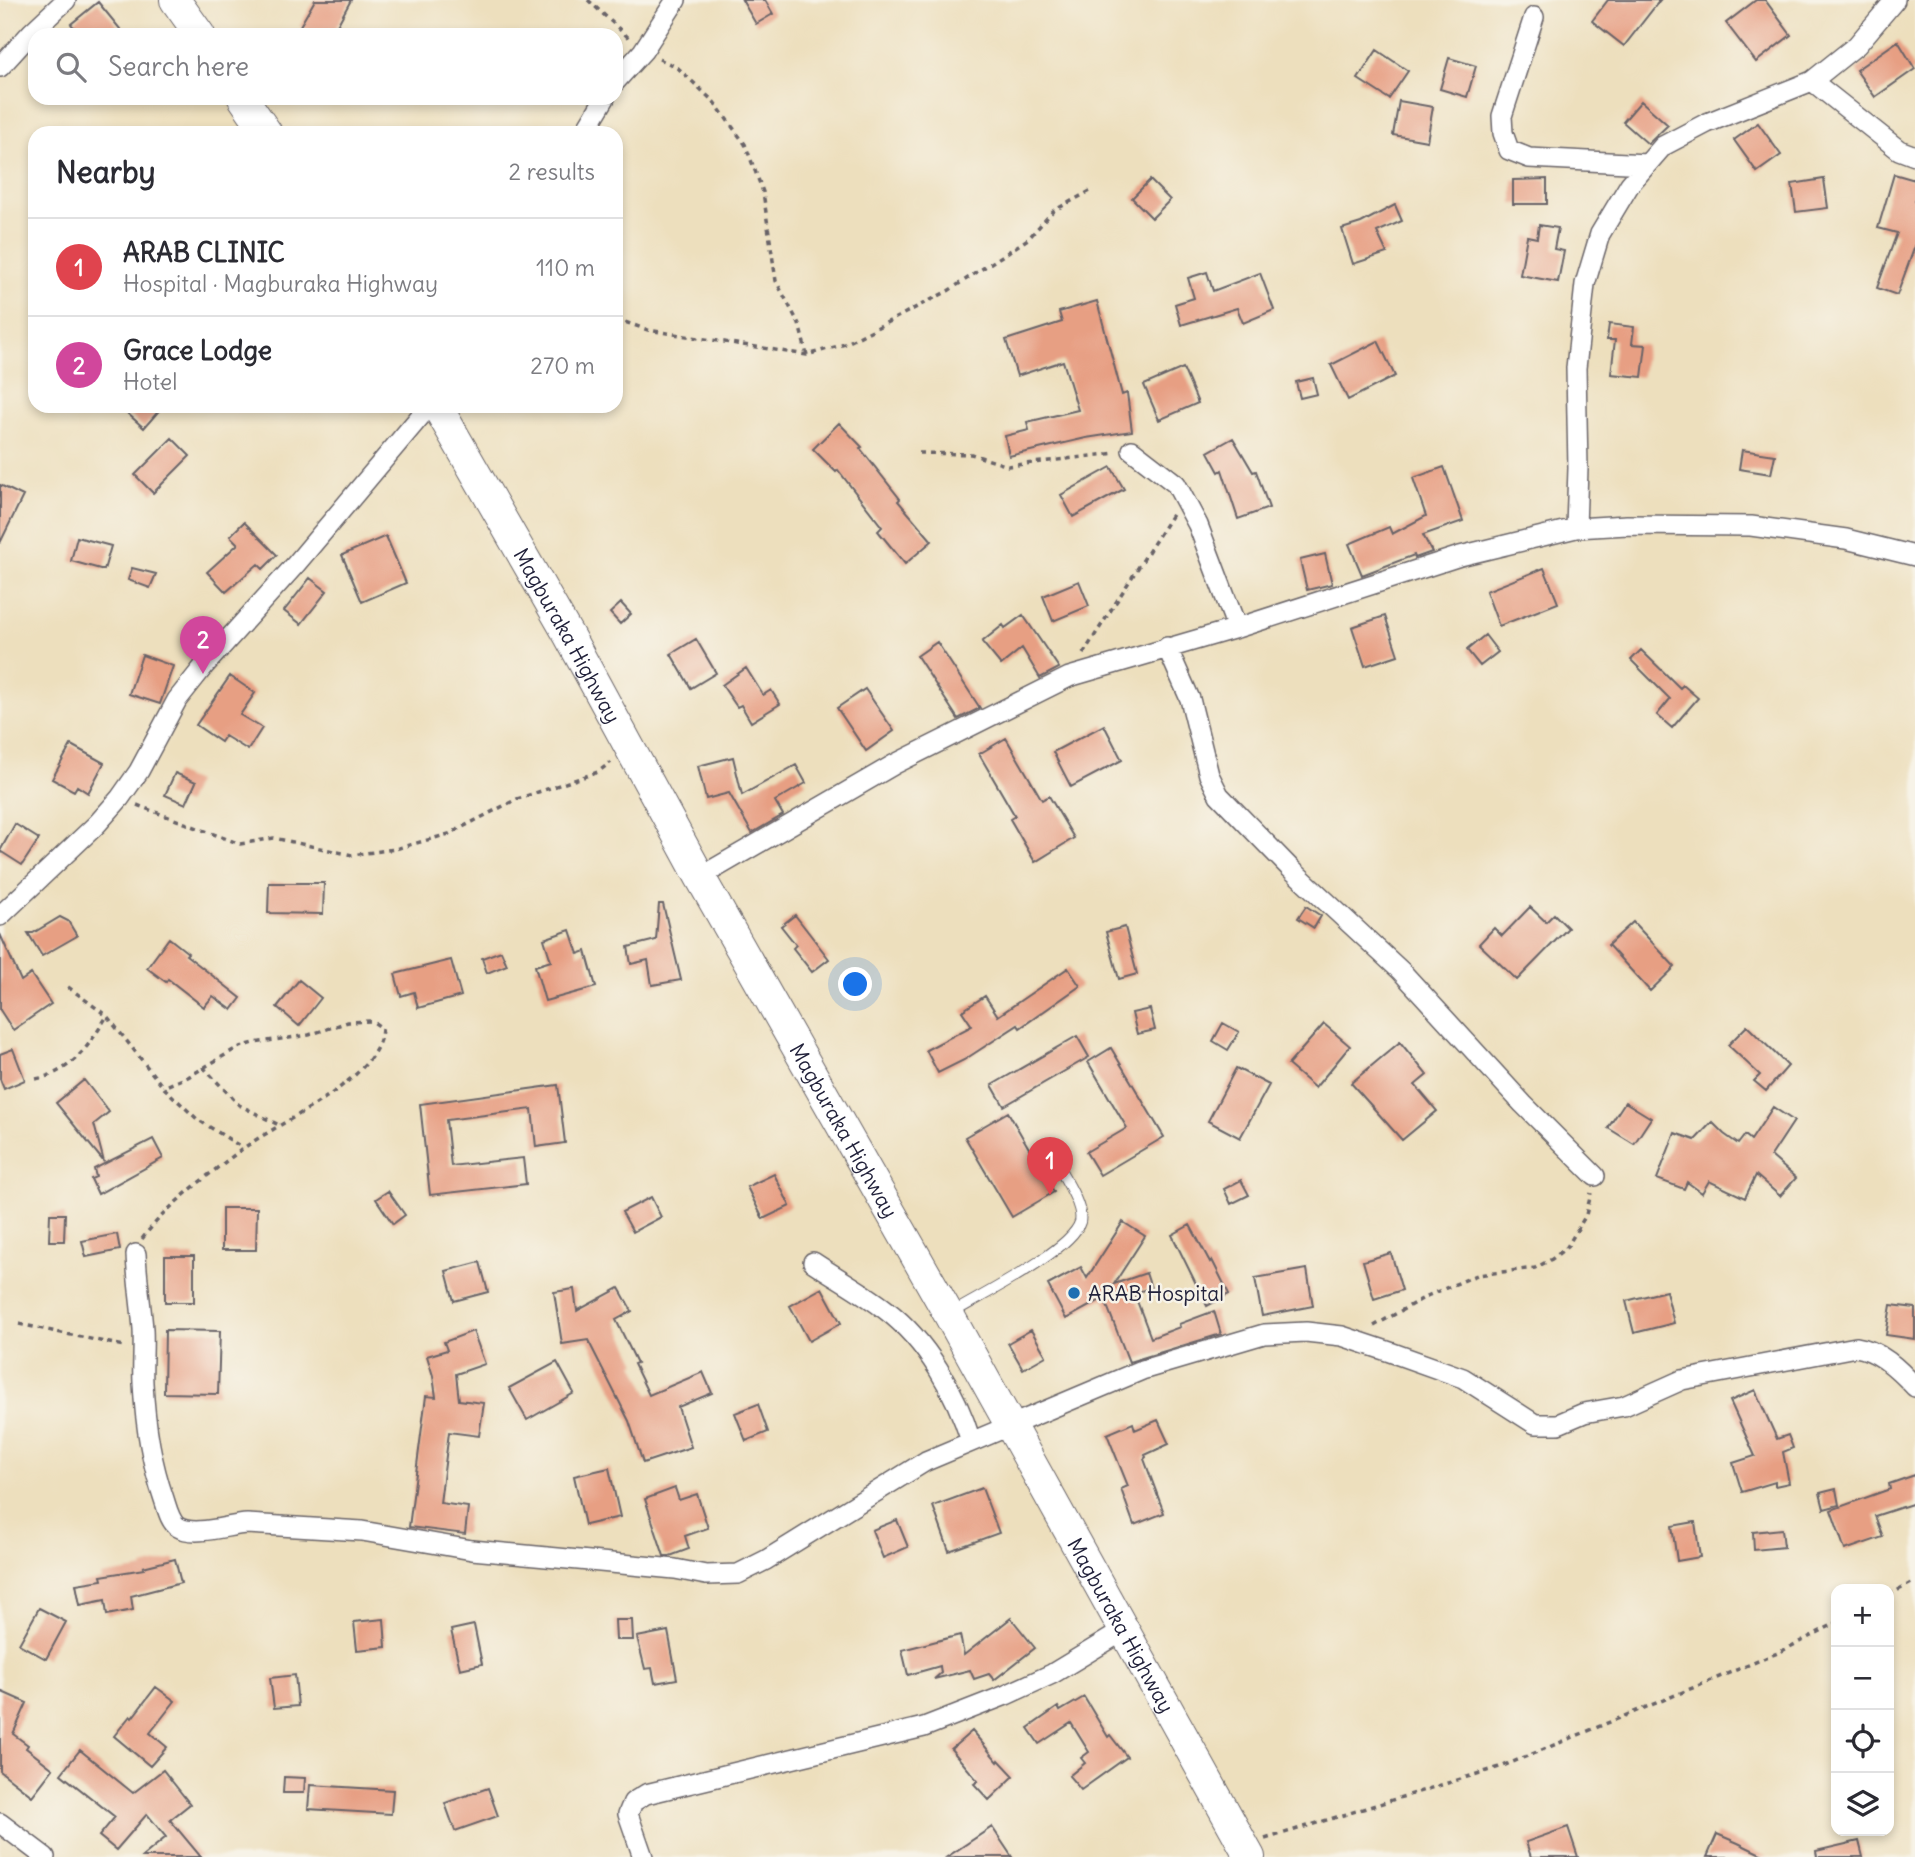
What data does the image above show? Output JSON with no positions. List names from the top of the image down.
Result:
{
  "streets": {
    "main road": ["Magburaka Highway"]
  },
  "places": ["ARAB Hospital"],
  "page": {
    "search": "Search here",
    "heading": ["Nearby", "2 results"],
    "list": [
      {
        "mark": "1",
        "name": "ARAB CLINIC",
        "note": "Hospital · Magburaka Highway",
        "value": "110 m"
      },
      {
        "mark": "2",
        "name": "Grace Lodge",
        "note": "Hotel",
        "value": "270 m"
      }
    ],
    "pins": ["2", "1"],
    "map_buttons": ["+", "−"]
  }
}
